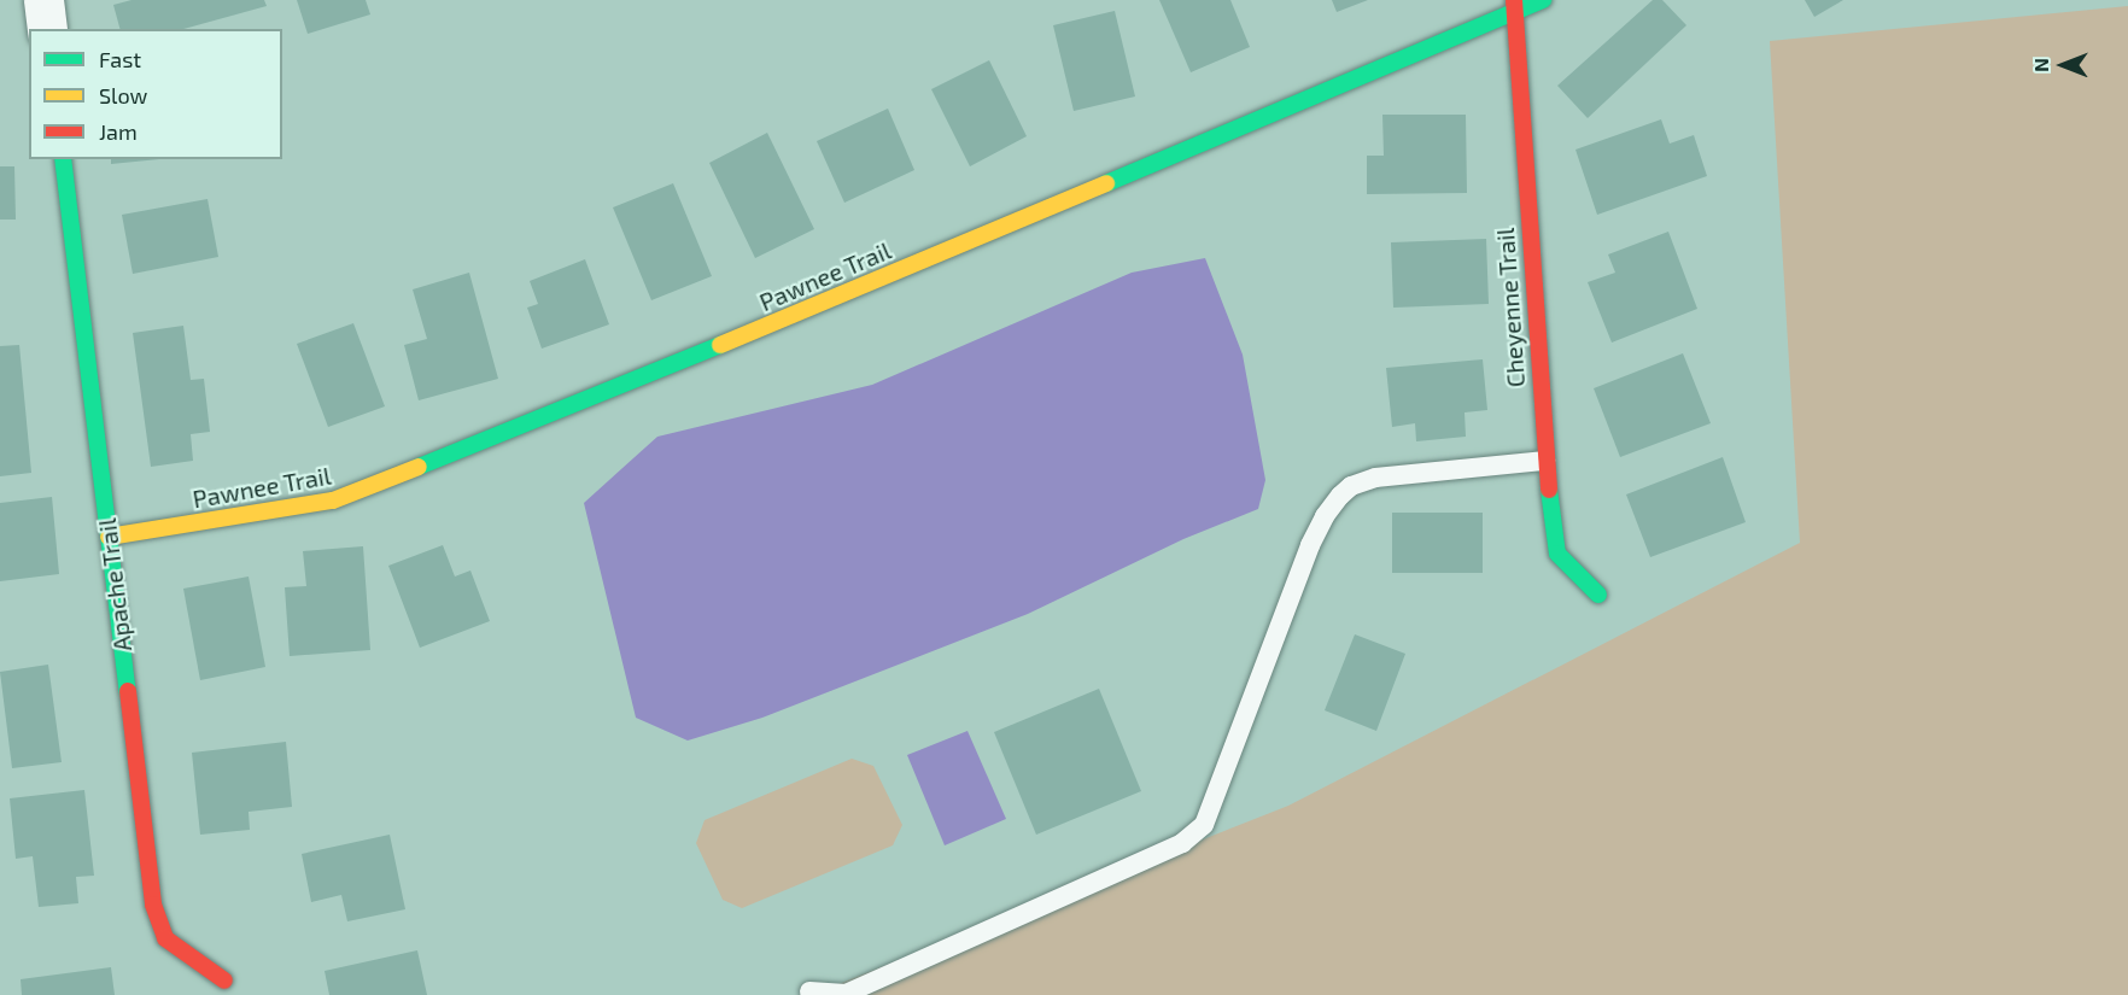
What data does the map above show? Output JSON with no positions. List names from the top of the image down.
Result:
{
  "streets": {
    "street": ["Pawnee Trail", "Cheyenne Trail", "Apache Trail"]
  },
  "crossings": [
    ["Pawnee Trail", "Cheyenne Trail"],
    ["Pawnee Trail", "Apache Trail"]
  ],
  "legend": ["Fast", "Slow", "Jam"],
  "north": "left"
}
